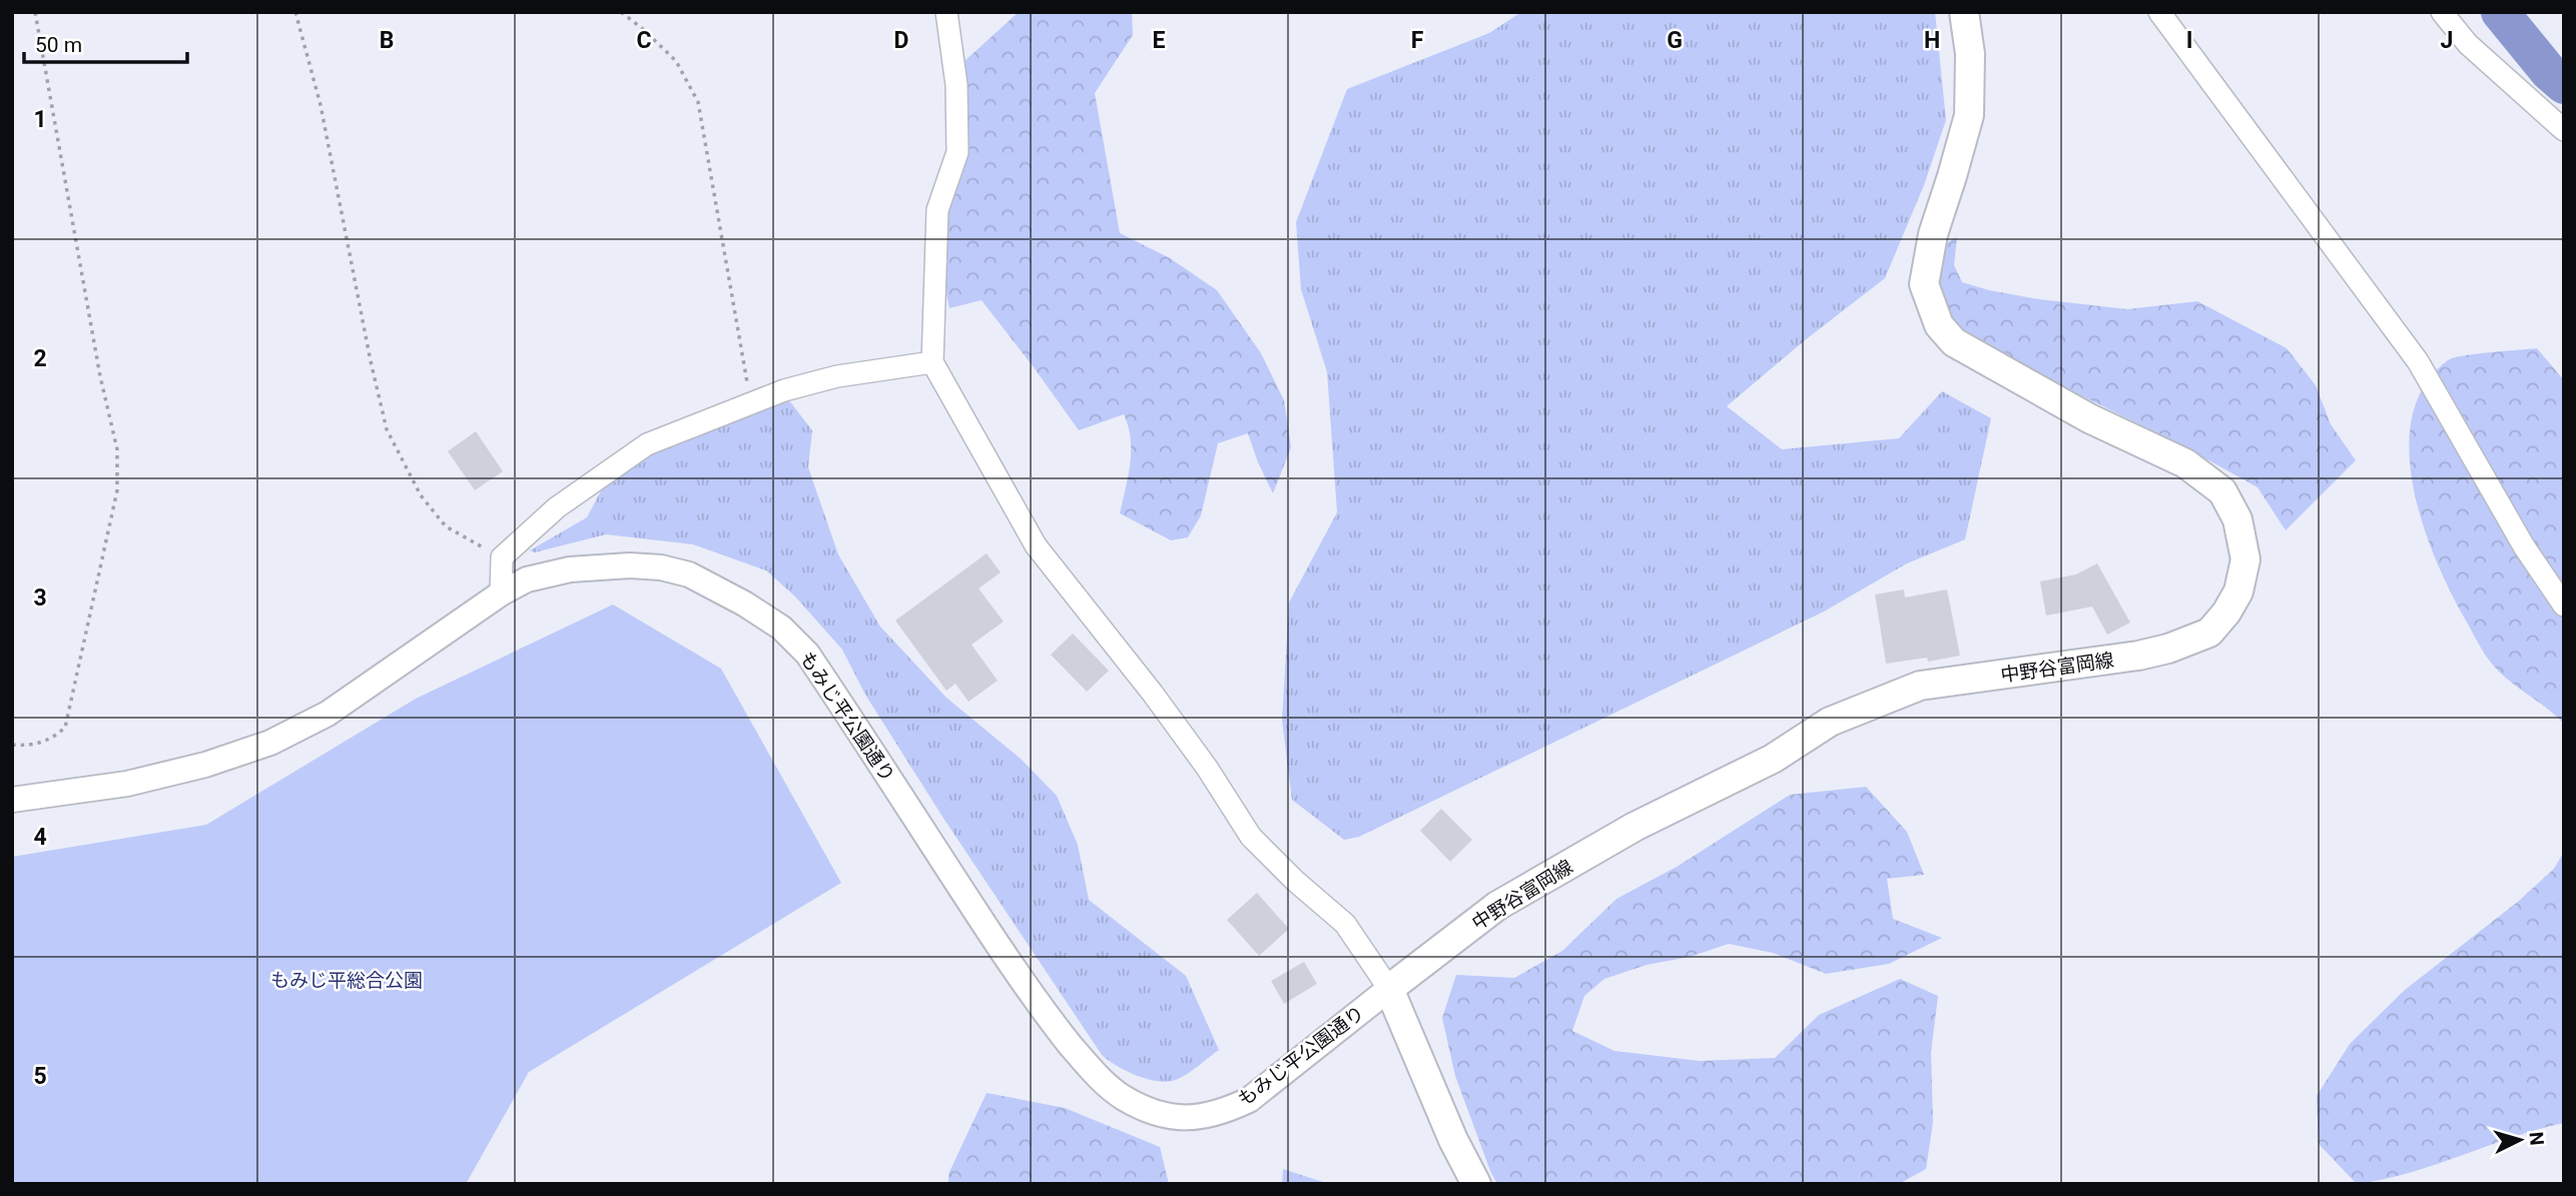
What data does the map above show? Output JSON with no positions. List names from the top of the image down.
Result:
{
  "streets": {
    "main road": ["中野谷富岡線"],
    "street": ["もみじ平公園通り"]
  },
  "crossings": [
    ["中野谷富岡線", "もみじ平公園通り"]
  ],
  "parks": ["もみじ平総合公園"],
  "scale_bar": "50 m",
  "north": "right",
  "grid": {
    "columns": [
      "B",
      "C",
      "D",
      "E",
      "F",
      "G",
      "H",
      "I",
      "J"
    ],
    "rows": [
      "1",
      "2",
      "3",
      "4",
      "5"
    ]
  }
}
